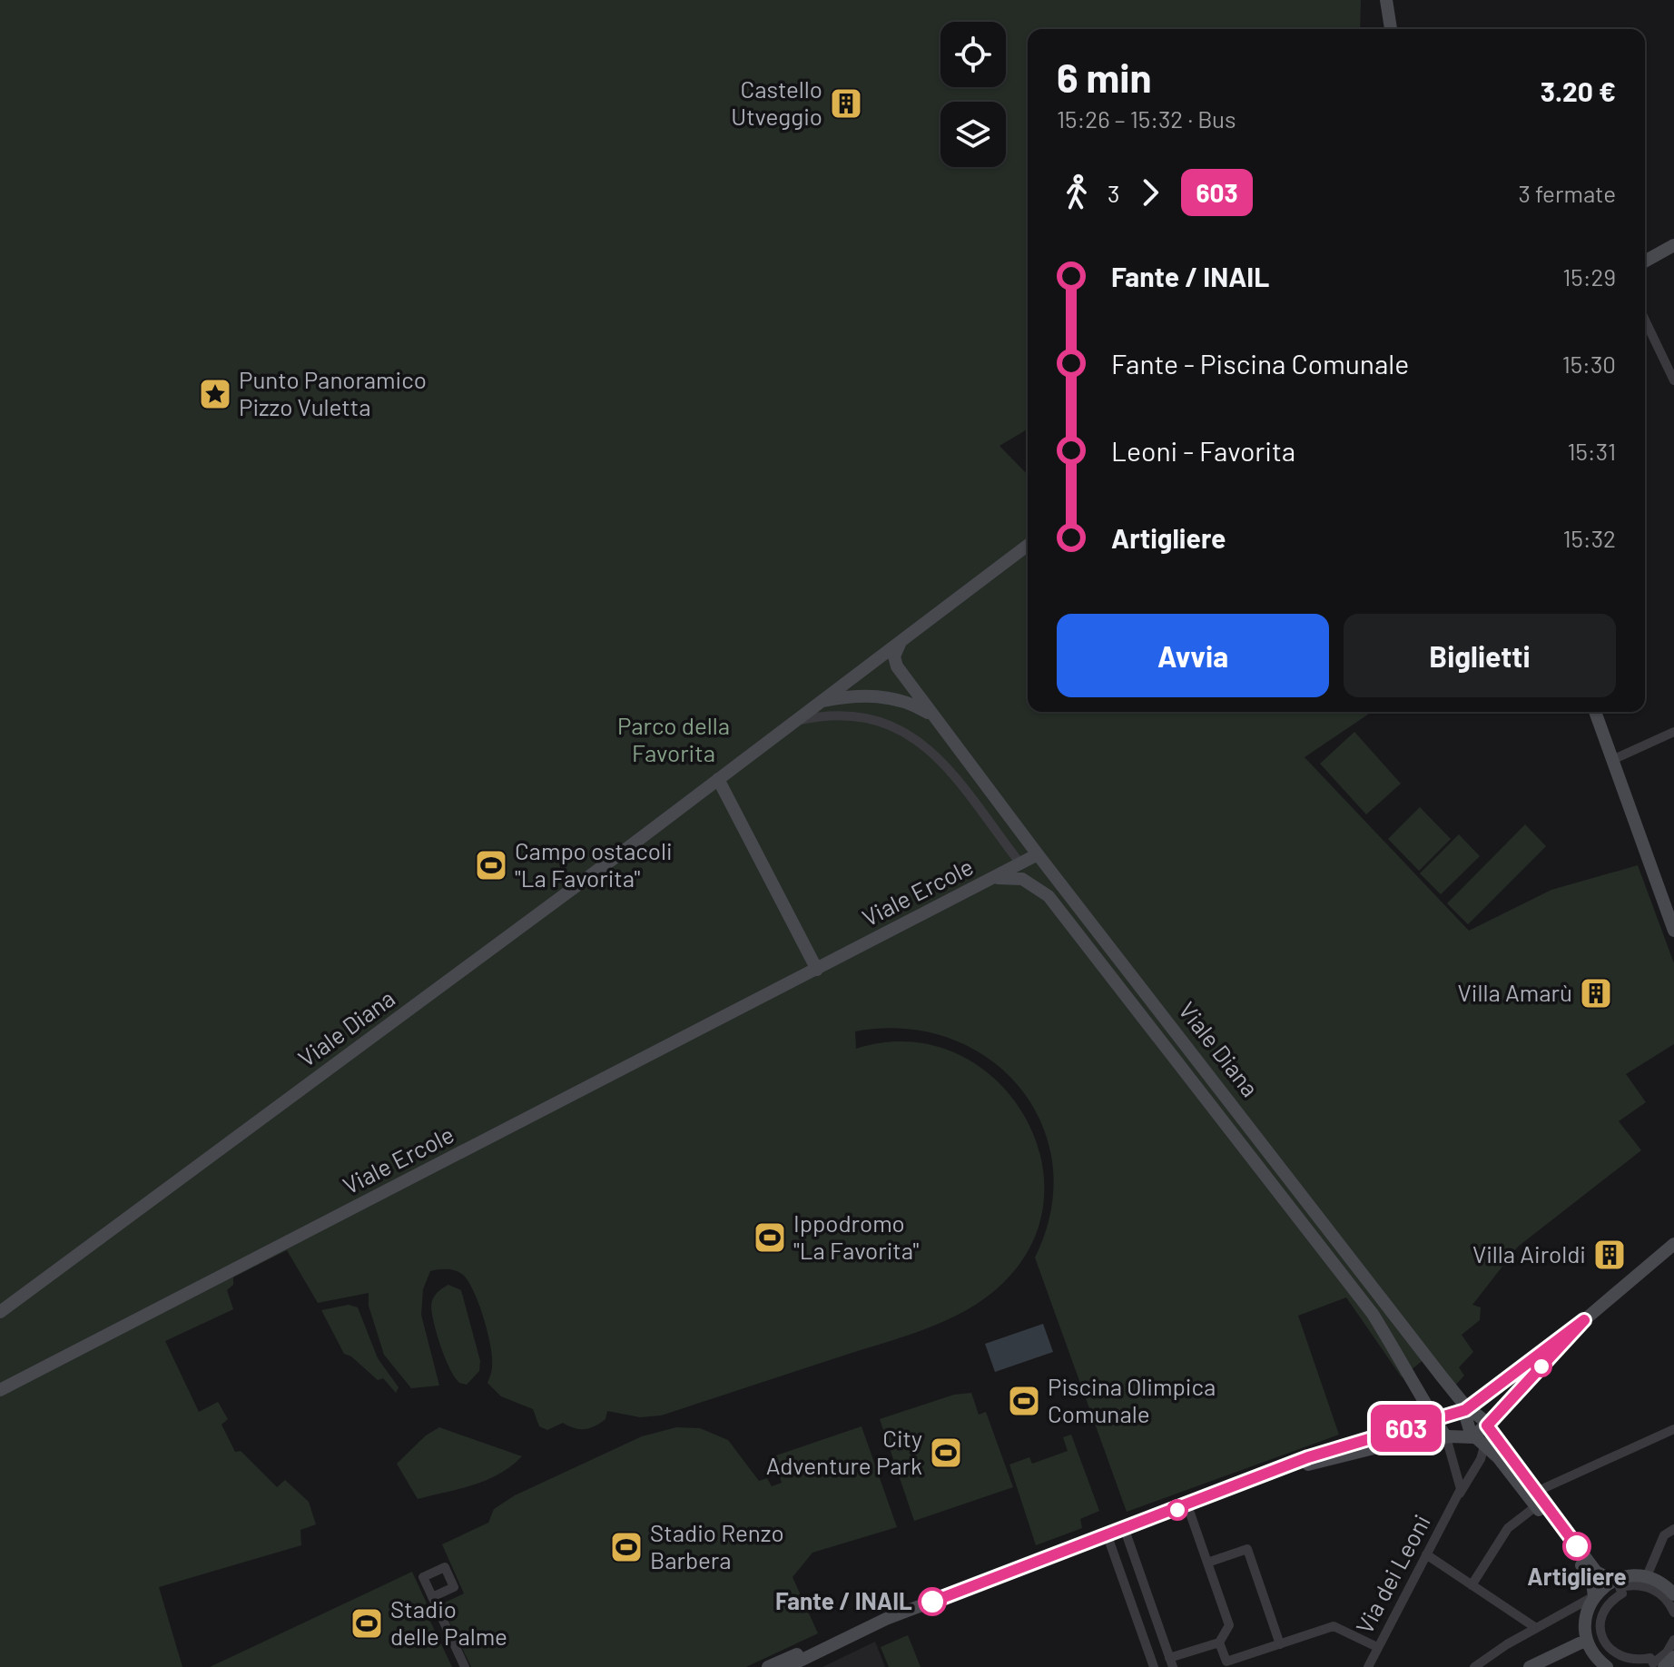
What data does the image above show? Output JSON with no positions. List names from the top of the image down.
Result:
{
  "streets": {
    "street": ["Viale Ercole", "Viale Diana", "Via dei Leoni"]
  },
  "crossings": [
    ["Viale Ercole", "Viale Diana"]
  ],
  "parks": ["Parco della Favorita"],
  "places": {
    "building": ["Castello Utveggio", "Villa Amarù", "Villa Airoldi"],
    "place": ["Punto Panoramico Pizzo Vuletta"],
    "sports": [
      "Campo ostacoli \"La Favorita\"",
      "Ippodromo \"La Favorita\"",
      "Piscina Olimpica Comunale",
      "City Adventure Park",
      "Stadio Renzo Barbera",
      "Stadio delle Palme"
    ],
    "other": ["Artigliere", "Fante / INAIL"]
  },
  "lines": ["bus line 603"],
  "page": {
    "on_map": "603",
    "heading": ["6 min", "15:26 – 15:32 · Bus", "3.20 €"],
    "legs": ["3", "603", "3 fermate"],
    "list": [
      {
        "name": "Fante / INAIL",
        "value": "15:29"
      },
      {
        "name": "Fante - Piscina Comunale",
        "value": "15:30"
      },
      {
        "name": "Leoni - Favorita",
        "value": "15:31"
      },
      {
        "name": "Artigliere",
        "value": "15:32"
      }
    ],
    "buttons": ["Avvia", "Biglietti"]
  }
}
